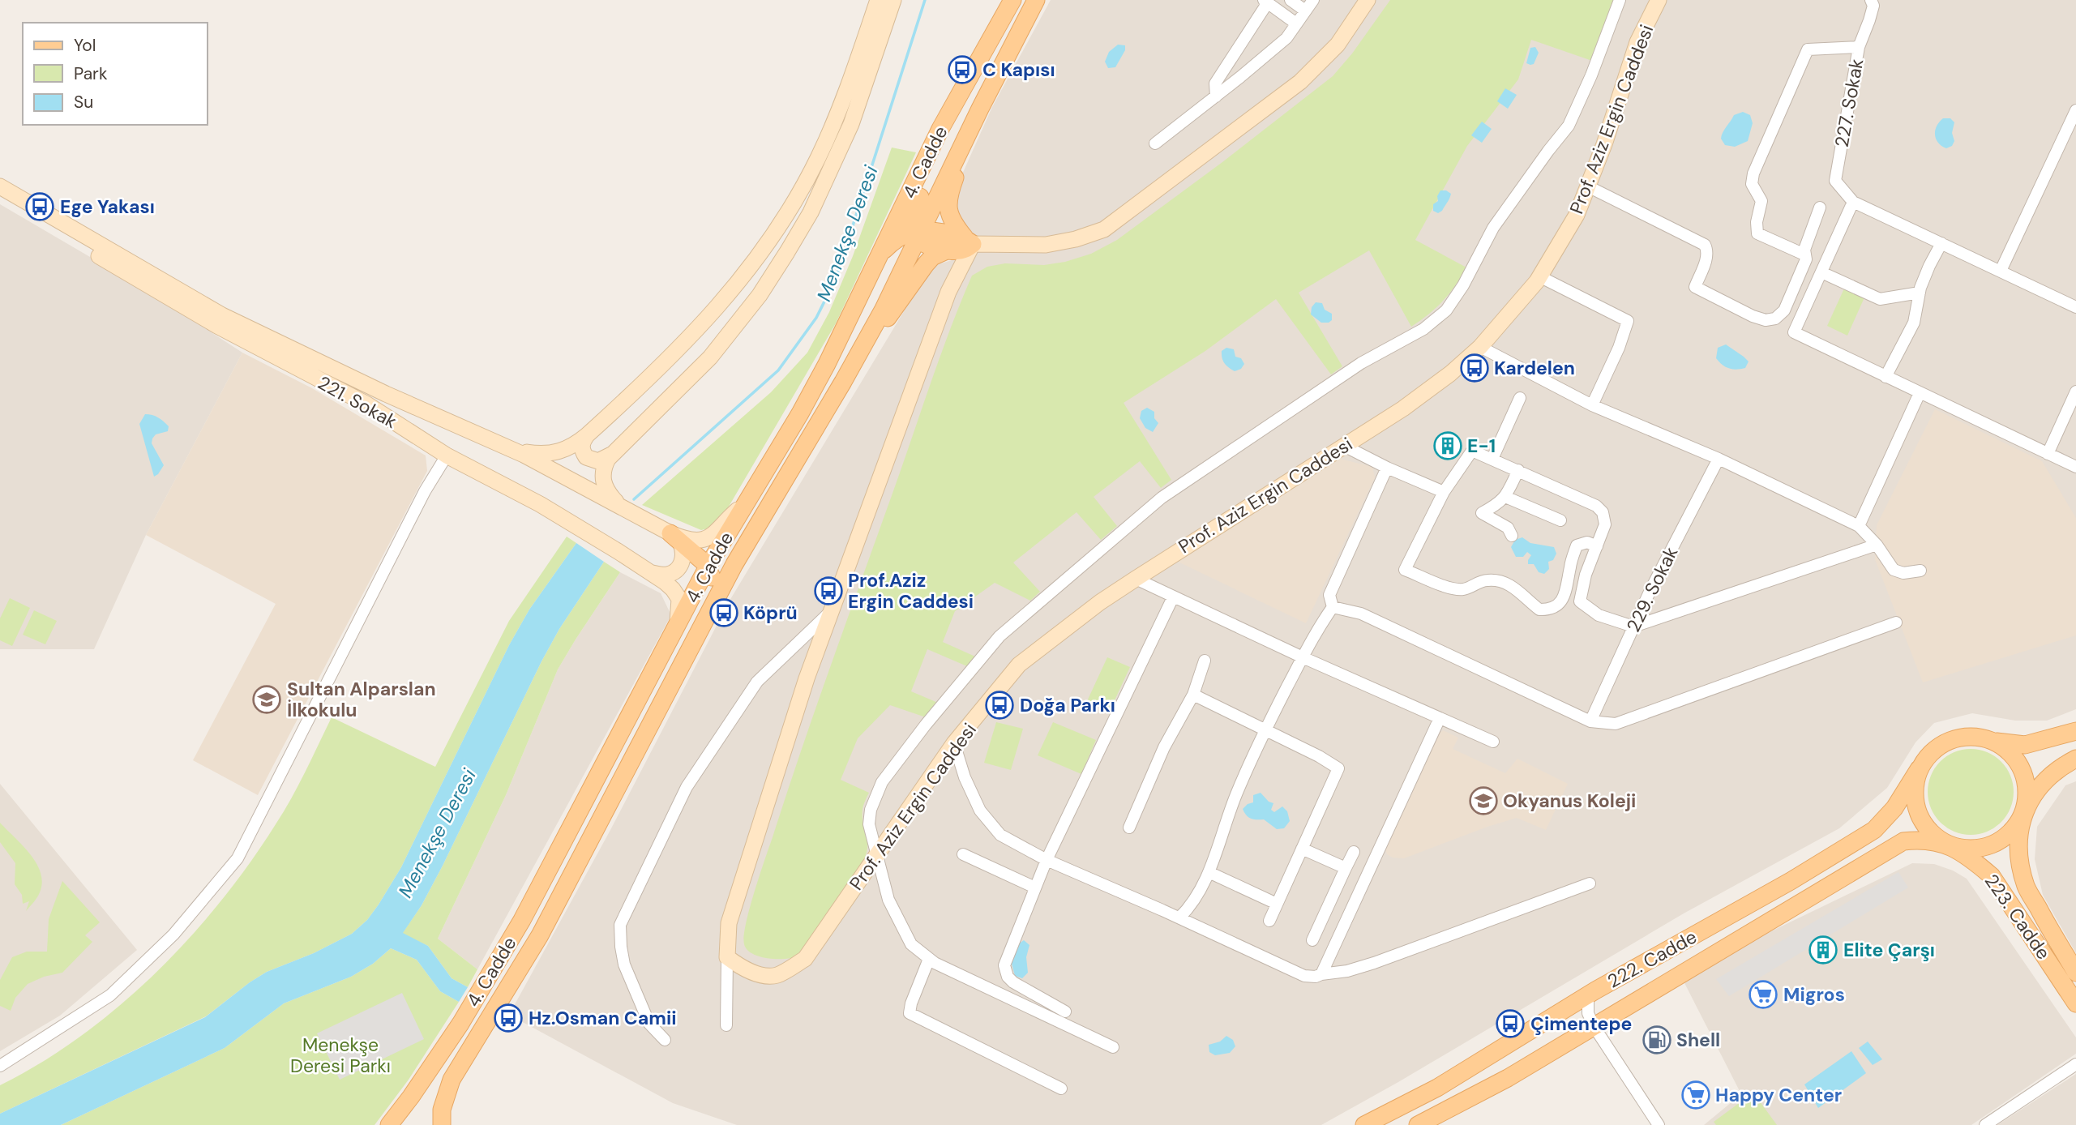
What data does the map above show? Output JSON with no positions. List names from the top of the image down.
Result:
{
  "streets": {
    "main road": ["4. Cadde", "223. Cadde", "222. Cadde"],
    "street": [
      "227. Sokak",
      "Prof. Aziz Ergin Caddesi",
      "221. Sokak",
      "229. Sokak"
    ]
  },
  "crossings": [
    ["4. Cadde", "221. Sokak"],
    ["223. Cadde", "222. Cadde"]
  ],
  "water": ["Menekşe Deresi"],
  "parks": ["Menekşe Deresi Parkı"],
  "places": {
    "bus stop": [
      "C Kapısı",
      "Ege Yakası",
      "Kardelen",
      "Prof.Aziz Ergin Caddesi",
      "Köprü",
      "Doğa Parkı",
      "Hz.Osman Camii",
      "Çimentepe"
    ],
    "building": ["E-1", "Elite Çarşı"],
    "school or university": ["Sultan Alparslan İlkokulu", "Okyanus Koleji"],
    "supermarket": ["Migros", "Happy Center"],
    "fuel station": ["Shell"]
  },
  "legend": ["Yol", "Park", "Su"]
}
